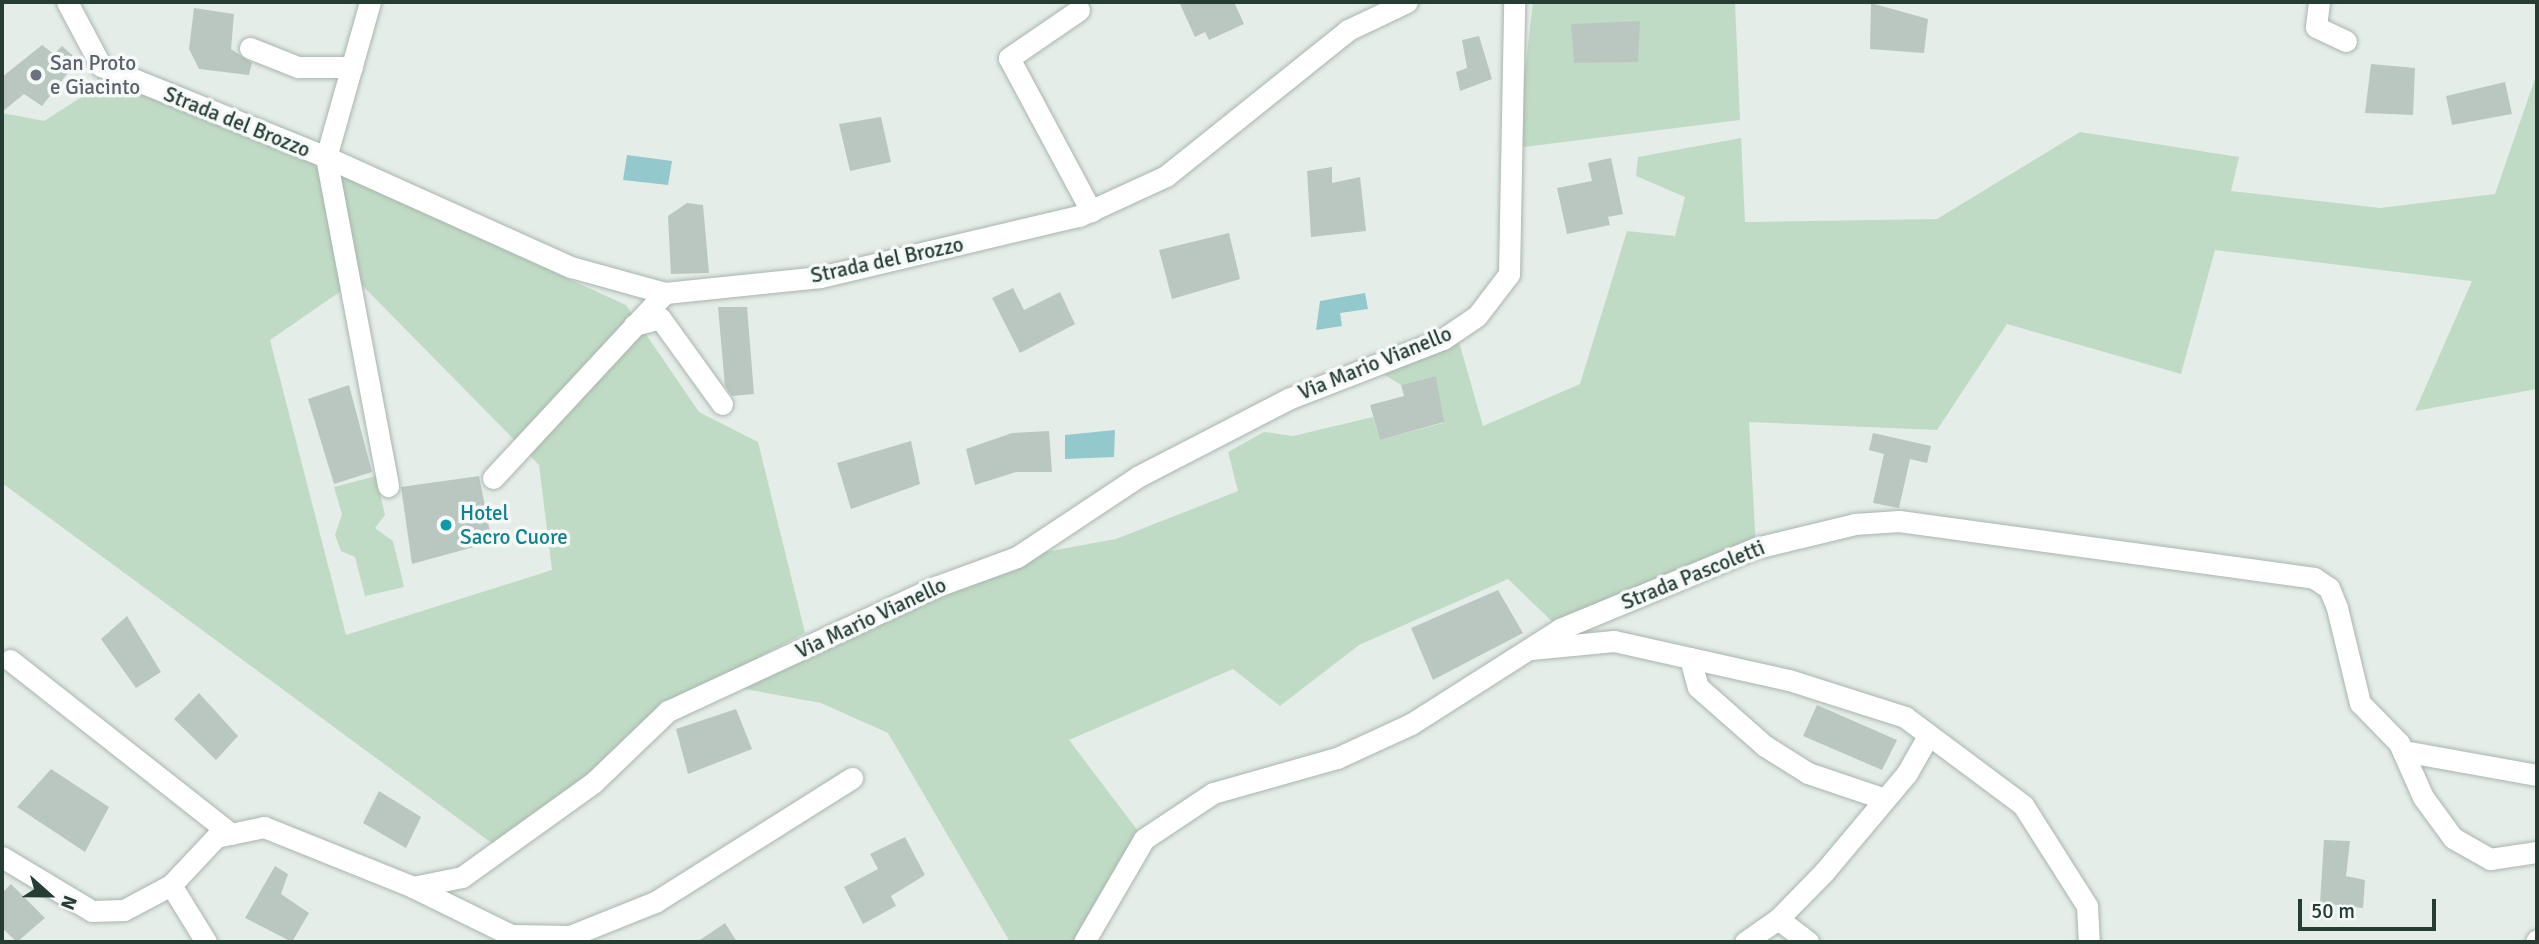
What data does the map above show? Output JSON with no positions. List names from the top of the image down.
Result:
{
  "streets": {
    "street": ["Strada del Brozzo", "Via Mario Vianello", "Strada Pascoletti"]
  },
  "places": ["San Proto e Giacinto", "Hotel Sacro Cuore"],
  "scale_bar": "50 m",
  "north": "right"
}
